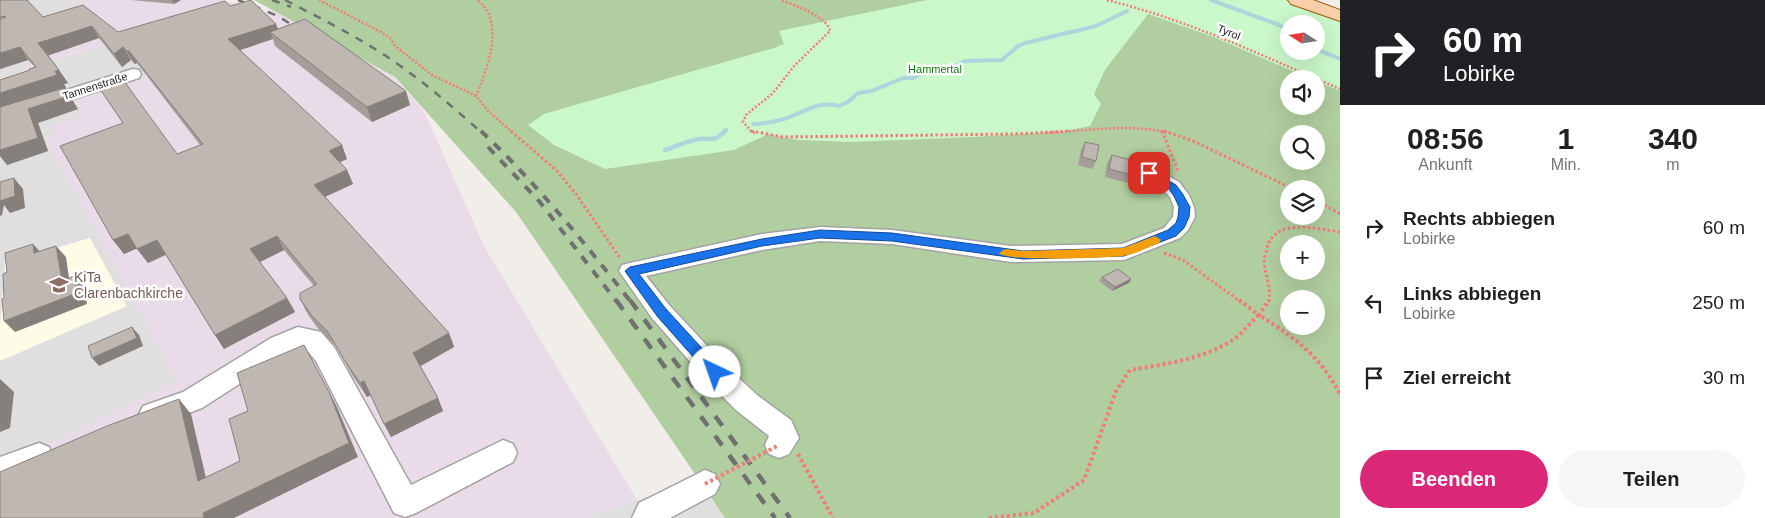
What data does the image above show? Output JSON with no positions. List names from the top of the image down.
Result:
{
  "streets": {
    "street": ["Tannenstraße"],
    "path": ["Tyrol"]
  },
  "parks": ["Hammertal"],
  "places": {
    "school or university": ["KiTa Clarenbachkirche"]
  },
  "north": "left",
  "page": {
    "turn": ["60 m", "Lobirke"],
    "map_buttons": ["+", "−"],
    "eta": [
      "08:56",
      "Ankunft",
      "1",
      "Min.",
      "340",
      "m"
    ],
    "list": [
      {
        "name": "Rechts abbiegen",
        "note": "Lobirke",
        "value": "60 m"
      },
      {
        "name": "Links abbiegen",
        "note": "Lobirke",
        "value": "250 m"
      },
      {
        "name": "Ziel erreicht",
        "value": "30 m"
      }
    ],
    "buttons": ["Beenden", "Teilen"]
  }
}
